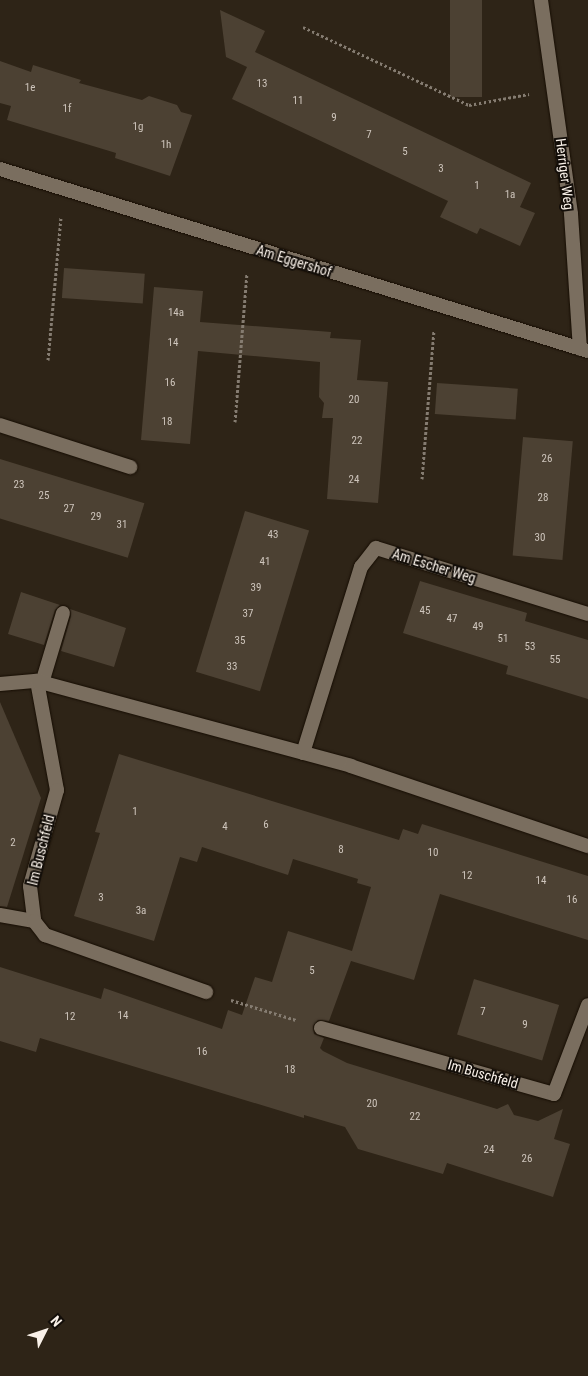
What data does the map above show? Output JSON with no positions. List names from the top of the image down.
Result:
{
  "streets": {
    "street": [
      "Herriger Weg",
      "Am Eggershof",
      "Am Escher Weg",
      "Im Buschfeld"
    ]
  },
  "crossings": [
    ["Herriger Weg", "Am Eggershof"]
  ],
  "house_numbers": [
    "13",
    "1e",
    "11",
    "1f",
    "9",
    "1g",
    "7",
    "1h",
    "5",
    "3",
    "1",
    "1a",
    "14a",
    "14",
    "16",
    "20",
    "18",
    "22",
    "26",
    "24",
    "23",
    "25",
    "28",
    "27",
    "29",
    "31",
    "43",
    "30",
    "41",
    "39",
    "45",
    "37",
    "47",
    "49",
    "51",
    "35",
    "53",
    "55",
    "33",
    "1",
    "6",
    "4",
    "2",
    "8",
    "10",
    "12",
    "14",
    "3",
    "16",
    "3a",
    "5",
    "7",
    "14",
    "12",
    "9",
    "16",
    "18",
    "20",
    "22",
    "24",
    "26"
  ],
  "north": "top right"
}
